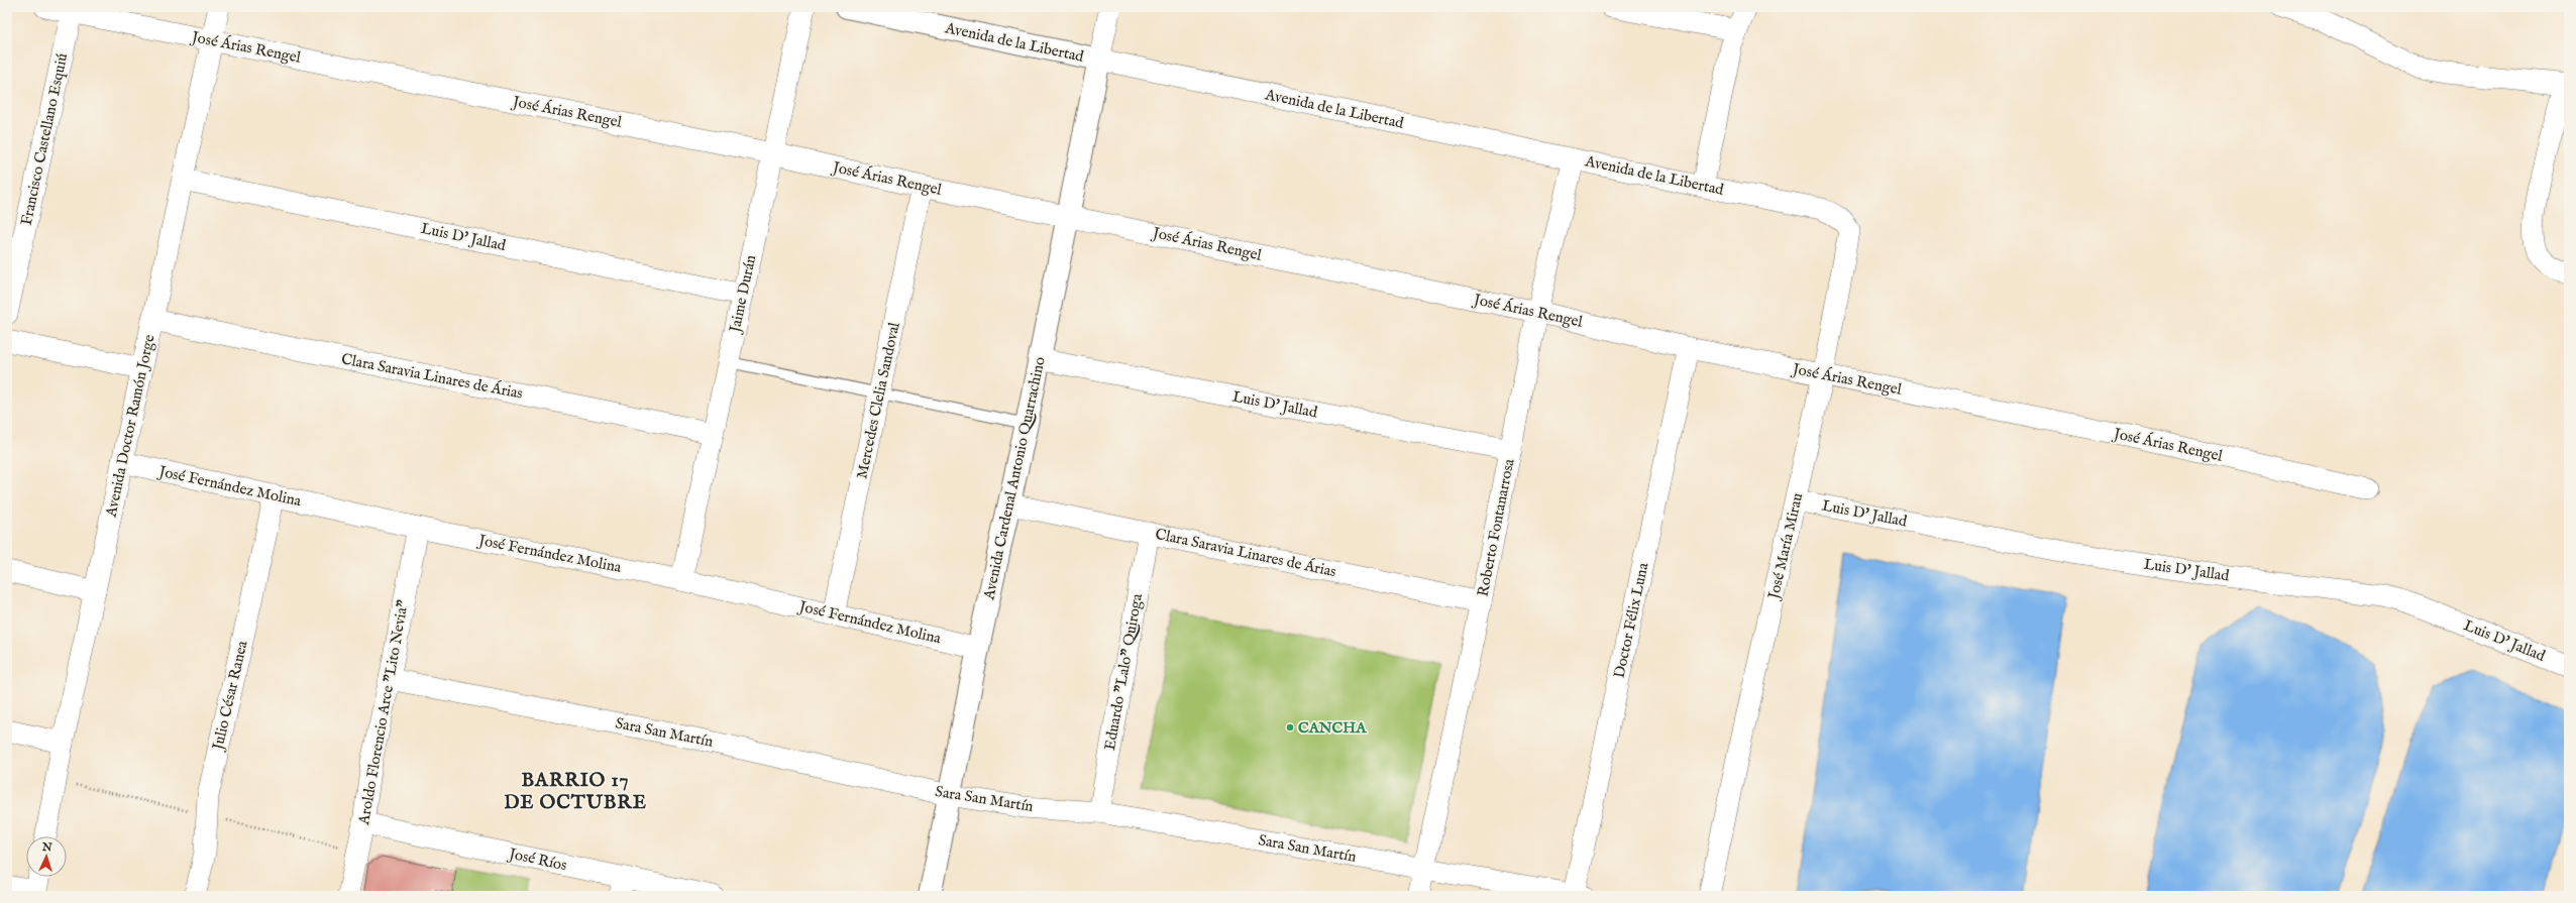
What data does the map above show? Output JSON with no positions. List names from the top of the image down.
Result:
{
  "streets": {
    "street": [
      "Avenida de la Libertad",
      "José Árias Rengel",
      "Francisco Castellano Esquiú",
      "Luis D' Jallad",
      "Jaime Durán",
      "Clara Saravia Linares de Árias",
      "Mercedes Clelia Sandoval",
      "Avenida Doctor Ramón Jorge",
      "Avenida Cardenal Antonio Quarrachino",
      "José Fernández Molina",
      "Roberto Fontanarrosa",
      "José María Mirau",
      "Doctor Félix Luna",
      "Eduardo \"Lalo\" Quiroga",
      "Julio César Ranea",
      "Aroldo Florencio Arce \"Lito Nevia\"",
      "Sara San Martín",
      "José Ríos"
    ]
  },
  "crossings": [
    ["Avenida de la Libertad", "Avenida Cardenal Antonio Quarrachino"],
    ["Avenida de la Libertad", "Roberto Fontanarrosa"],
    ["Avenida de la Libertad", "José María Mirau"],
    ["José Árias Rengel", "Francisco Castellano Esquiú"],
    ["José Árias Rengel", "Jaime Durán"],
    ["José Árias Rengel", "Mercedes Clelia Sandoval"],
    ["José Árias Rengel", "Avenida Doctor Ramón Jorge"],
    ["José Árias Rengel", "Avenida Cardenal Antonio Quarrachino"],
    ["José Árias Rengel", "Roberto Fontanarrosa"],
    ["José Árias Rengel", "José María Mirau"],
    ["José Árias Rengel", "Doctor Félix Luna"],
    ["Luis D' Jallad", "Jaime Durán"],
    ["Luis D' Jallad", "Avenida Doctor Ramón Jorge"],
    ["Luis D' Jallad", "Avenida Cardenal Antonio Quarrachino"],
    ["Luis D' Jallad", "Roberto Fontanarrosa"],
    ["Luis D' Jallad", "José María Mirau"],
    ["Jaime Durán", "Clara Saravia Linares de Árias"],
    ["Jaime Durán", "José Fernández Molina"],
    ["Clara Saravia Linares de Árias", "Avenida Doctor Ramón Jorge"],
    ["Clara Saravia Linares de Árias", "Avenida Cardenal Antonio Quarrachino"],
    ["Clara Saravia Linares de Árias", "Roberto Fontanarrosa"],
    ["Clara Saravia Linares de Árias", "Eduardo \"Lalo\" Quiroga"],
    ["Mercedes Clelia Sandoval", "José Fernández Molina"],
    ["Avenida Doctor Ramón Jorge", "José Fernández Molina"],
    ["Avenida Cardenal Antonio Quarrachino", "José Fernández Molina"],
    ["Avenida Cardenal Antonio Quarrachino", "Sara San Martín"],
    ["José Fernández Molina", "Julio César Ranea"],
    ["José Fernández Molina", "Aroldo Florencio Arce \"Lito Nevia\""],
    ["Roberto Fontanarrosa", "Sara San Martín"],
    ["Doctor Félix Luna", "Sara San Martín"],
    ["Eduardo \"Lalo\" Quiroga", "Sara San Martín"],
    ["Aroldo Florencio Arce \"Lito Nevia\"", "Sara San Martín"],
    ["Aroldo Florencio Arce \"Lito Nevia\"", "José Ríos"]
  ],
  "districts": ["BARRIO 17 DE OCTUBRE"],
  "places": ["CANCHA"],
  "north": "top"
}
